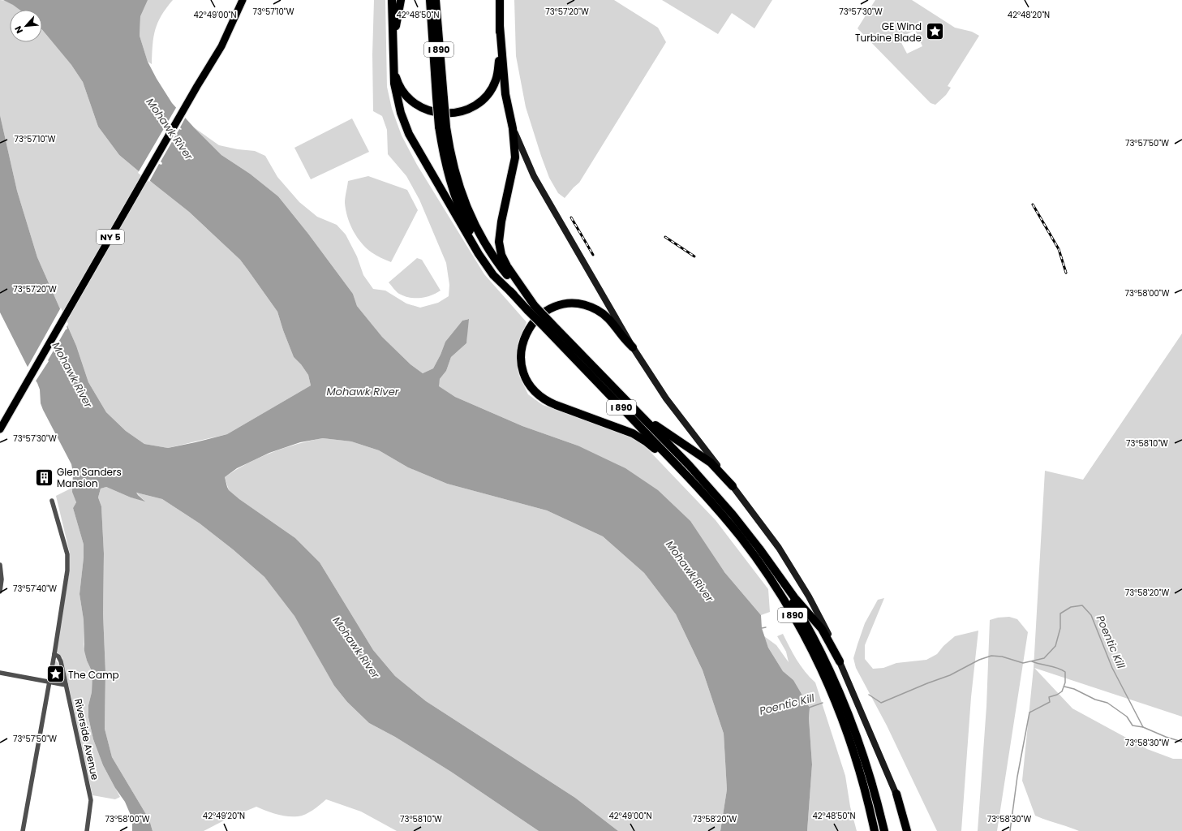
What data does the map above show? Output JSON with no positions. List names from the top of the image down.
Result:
{
  "streets": {
    "highway": ["I 890"],
    "main road": ["NY 5"],
    "street": ["Riverside Avenue"]
  },
  "water": ["Mohawk River", "Poentic Kill"],
  "places": {
    "place": ["GE Wind Turbine Blade", "The Camp"],
    "building": ["Glen Sanders Mansion"]
  },
  "north": "bottom left",
  "coordinates": [
    "73°57'30\"W",
    "73°57'10\"W",
    "73°57'20\"W",
    "42°49'00\"N",
    "42°48'50\"N",
    "42°48'20\"N",
    "73°57'50\"W",
    "73°58'00\"W",
    "73°58'10\"W",
    "73°57'40\"W",
    "73°58'20\"W",
    "73°58'30\"W",
    "42°49'20\"N"
  ]
}
